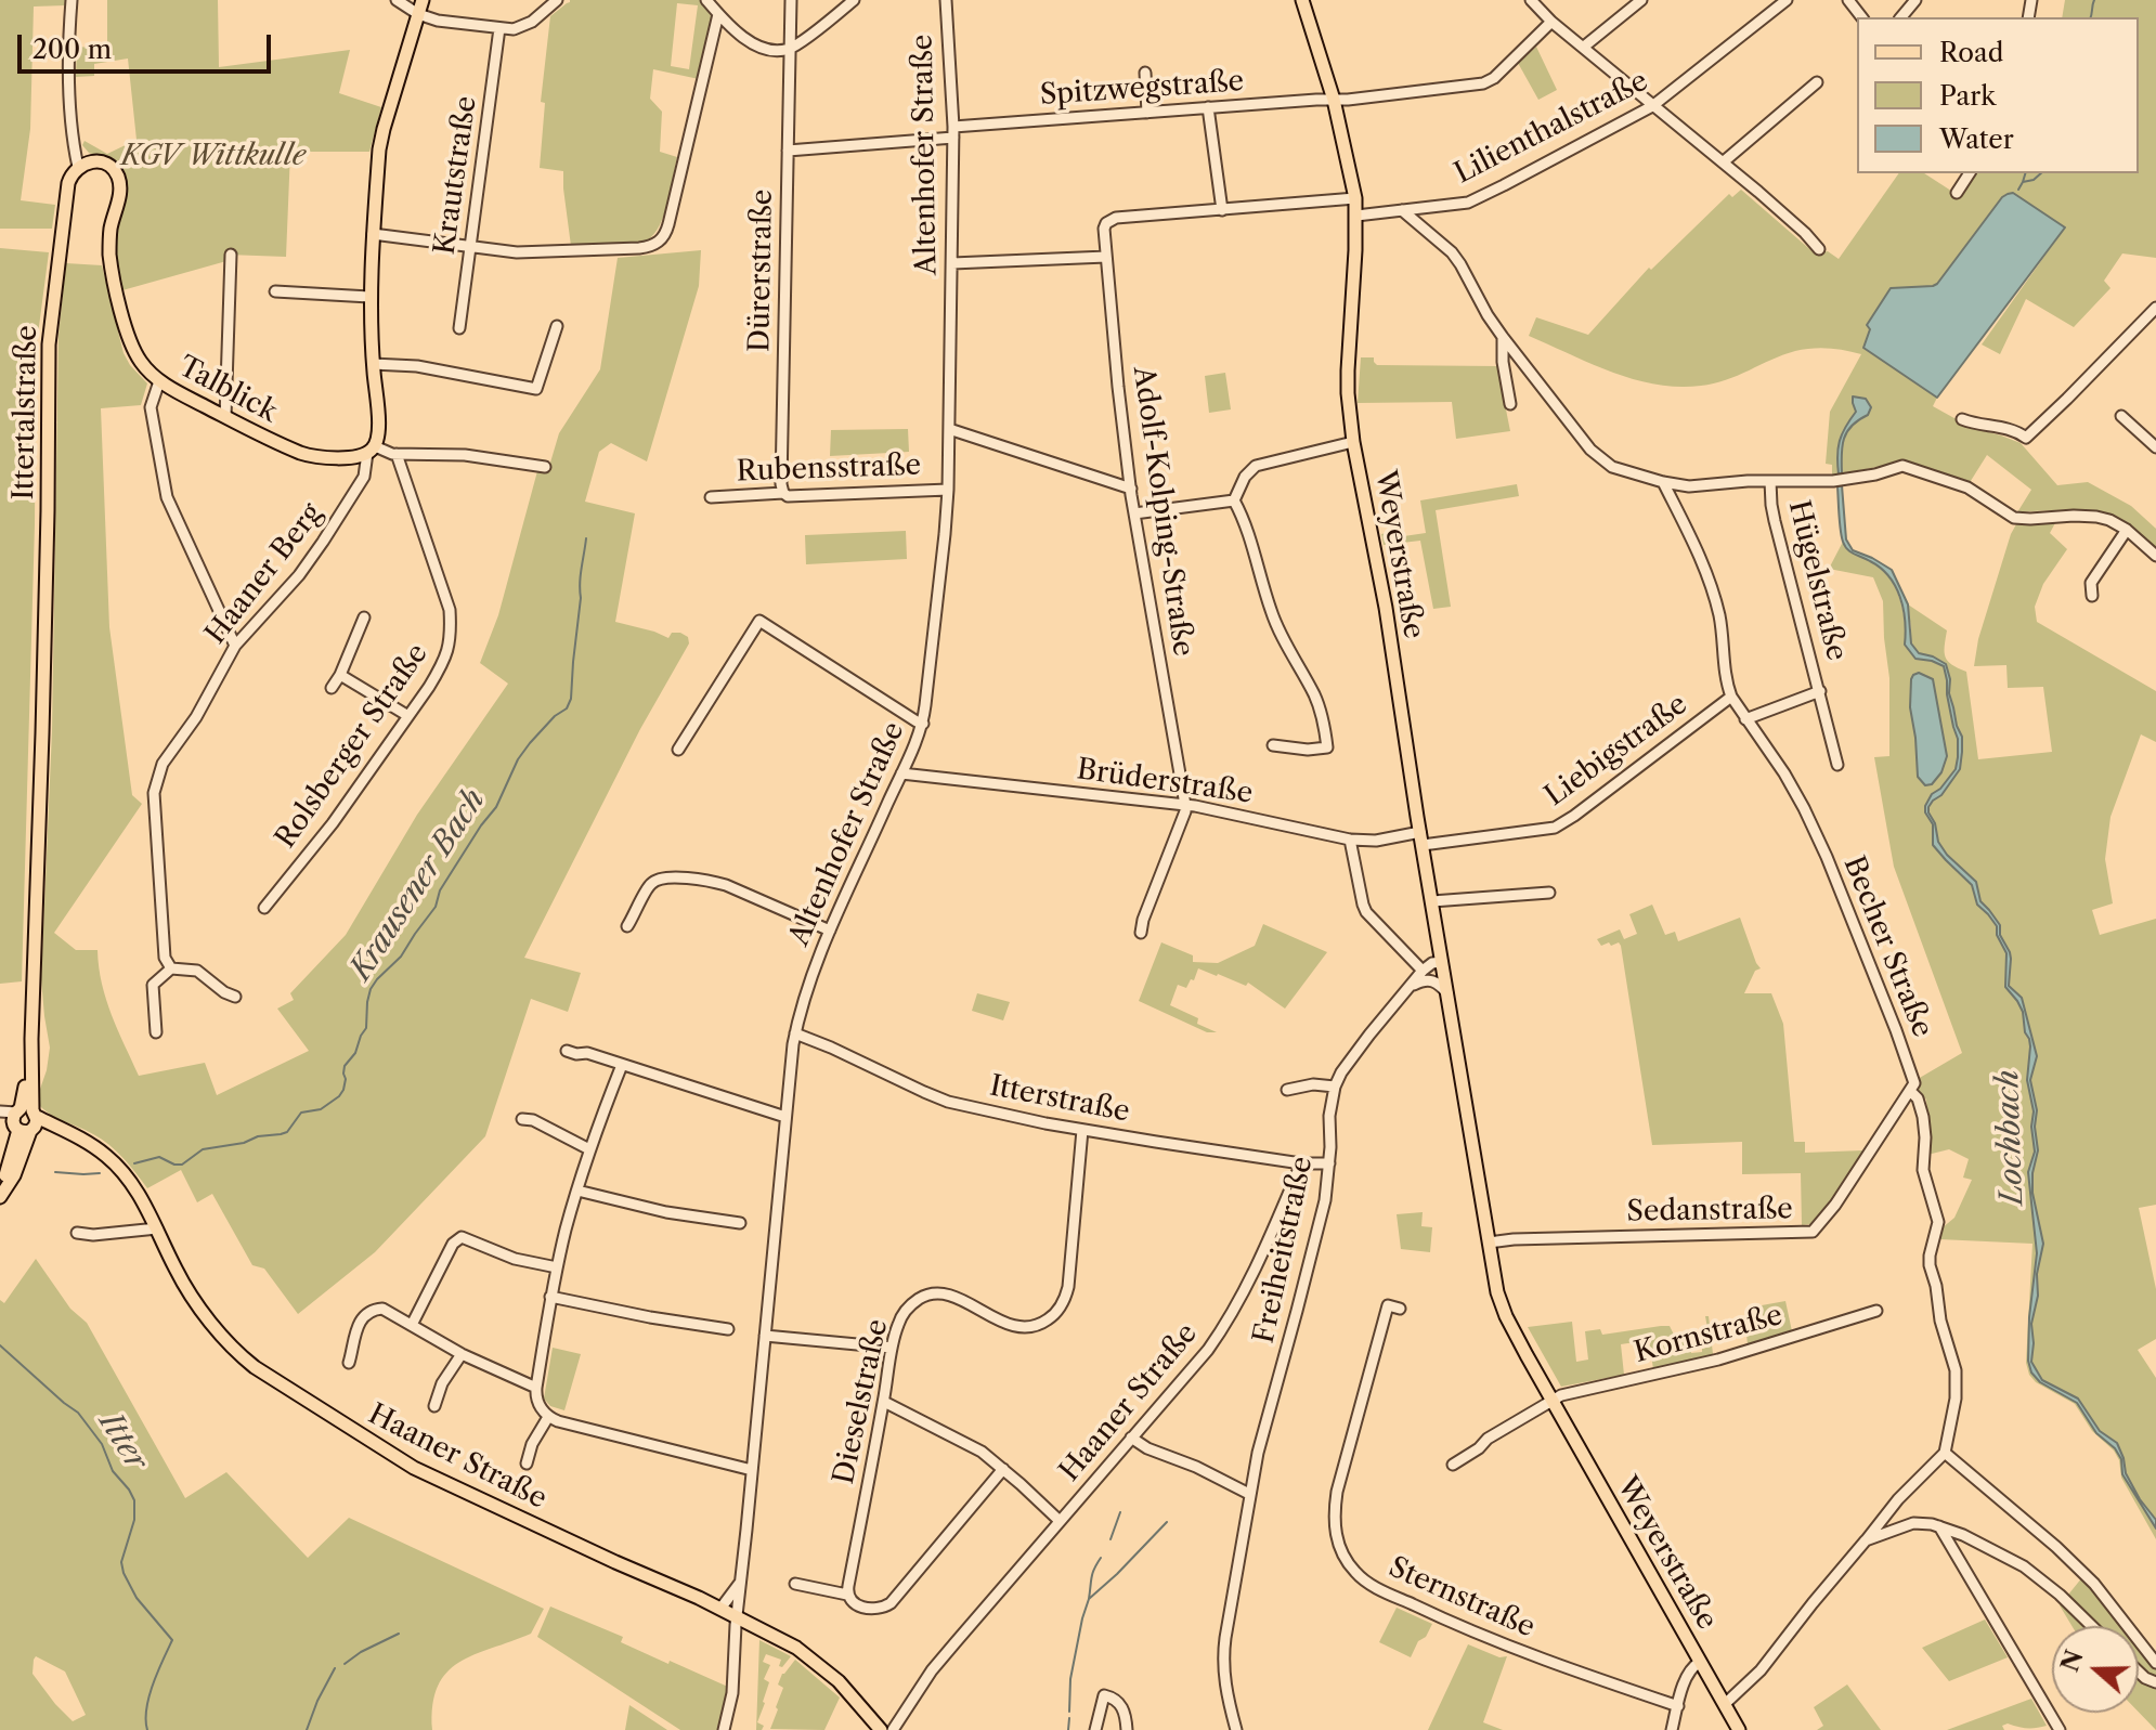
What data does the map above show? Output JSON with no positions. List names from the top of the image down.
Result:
{
  "streets": {
    "main road": [
      "Talblick",
      "Ittertalstraße",
      "Weyerstraße",
      "Haaner Straße"
    ],
    "street": [
      "Spitzwegstraße",
      "Lilienthalstraße",
      "Altenhofer Straße",
      "Krautstraße",
      "Dürerstraße",
      "Rubensstraße",
      "Adolf-Kolping-Straße",
      "Haaner Berg",
      "Hügelstraße",
      "Rolsberger Straße",
      "Liebigstraße",
      "Brüderstraße",
      "Becher Straße",
      "Itterstraße",
      "Sedanstraße",
      "Freiheitstraße",
      "Kornstraße",
      "Dieselstraße",
      "Sternstraße"
    ]
  },
  "crossings": [
    ["Spitzwegstraße", "Altenhofer Straße"],
    ["Spitzwegstraße", "Dürerstraße"],
    ["Spitzwegstraße", "Weyerstraße"],
    ["Lilienthalstraße", "Weyerstraße"],
    ["Altenhofer Straße", "Rubensstraße"],
    ["Altenhofer Straße", "Brüderstraße"],
    ["Altenhofer Straße", "Itterstraße"],
    ["Altenhofer Straße", "Haaner Straße"],
    ["Dürerstraße", "Rubensstraße"],
    ["Talblick", "Ittertalstraße"],
    ["Talblick", "Haaner Berg"],
    ["Ittertalstraße", "Haaner Straße"],
    ["Adolf-Kolping-Straße", "Brüderstraße"],
    ["Weyerstraße", "Liebigstraße"],
    ["Weyerstraße", "Brüderstraße"],
    ["Weyerstraße", "Sedanstraße"],
    ["Weyerstraße", "Freiheitstraße"],
    ["Weyerstraße", "Kornstraße"],
    ["Hügelstraße", "Becher Straße"],
    ["Liebigstraße", "Brüderstraße"],
    ["Liebigstraße", "Becher Straße"],
    ["Becher Straße", "Sedanstraße"],
    ["Itterstraße", "Freiheitstraße"],
    ["Itterstraße", "Dieselstraße"],
    ["Itterstraße", "Haaner Straße"]
  ],
  "water": ["Krausener Bach", "Lochbach", "Itter"],
  "parks": ["KGV Wittkulle"],
  "legend": ["Road", "Park", "Water"],
  "scale_bar": "200 m",
  "north": "left"
}
